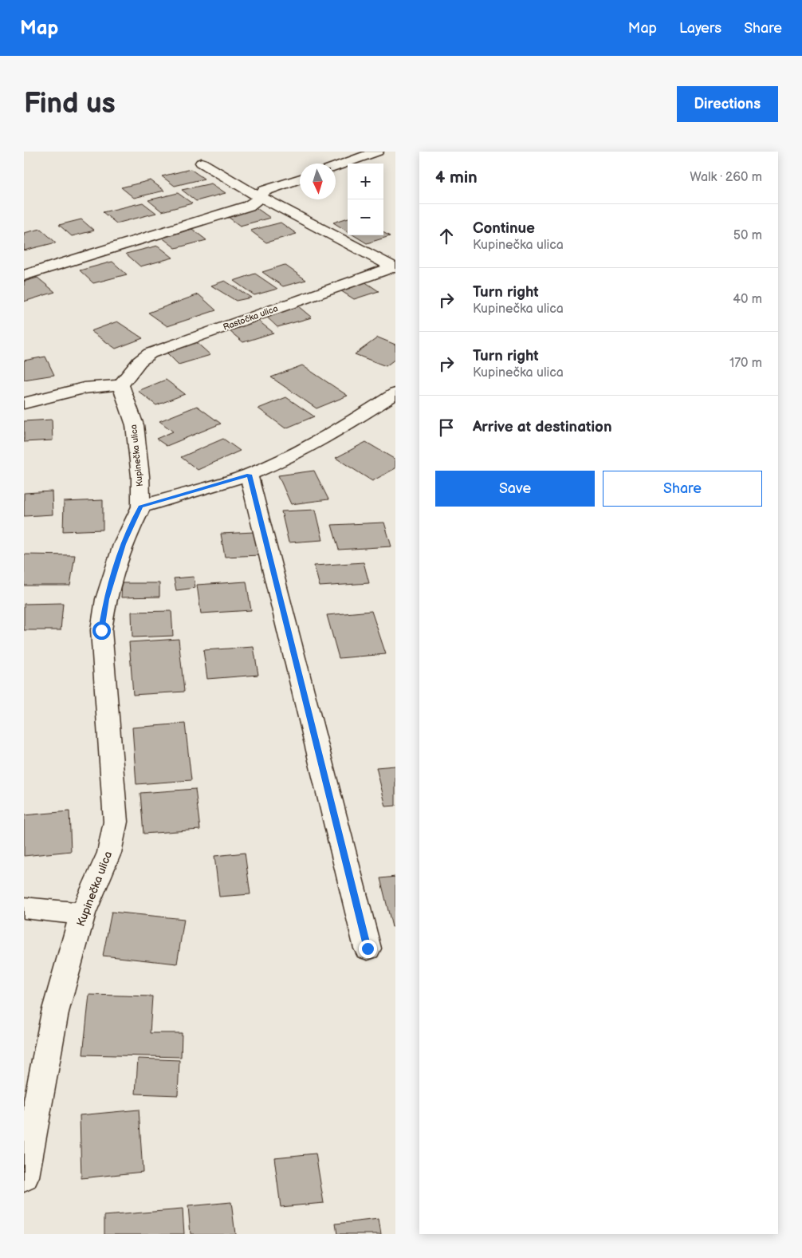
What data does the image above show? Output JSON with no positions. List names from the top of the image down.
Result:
{
  "streets": {
    "street": ["Rastočka ulica", "Kupinečka ulica"]
  },
  "crossings": [
    ["Rastočka ulica", "Kupinečka ulica"]
  ],
  "north": "bottom",
  "page": {
    "header": "Map",
    "nav": ["Map", "Layers", "Share"],
    "buttons": [
      "Directions",
      ["Save", "Share"]
    ],
    "title": "Find us",
    "heading": ["4 min", "Walk · 260 m"],
    "map_buttons": ["+", "−"],
    "list": [
      ["Continue", "Kupinečka ulica", "50 m"],
      ["Turn right", "Kupinečka ulica", "40 m"],
      ["Turn right", "Kupinečka ulica", "170 m"],
      "Arrive at destination"
    ]
  }
}
